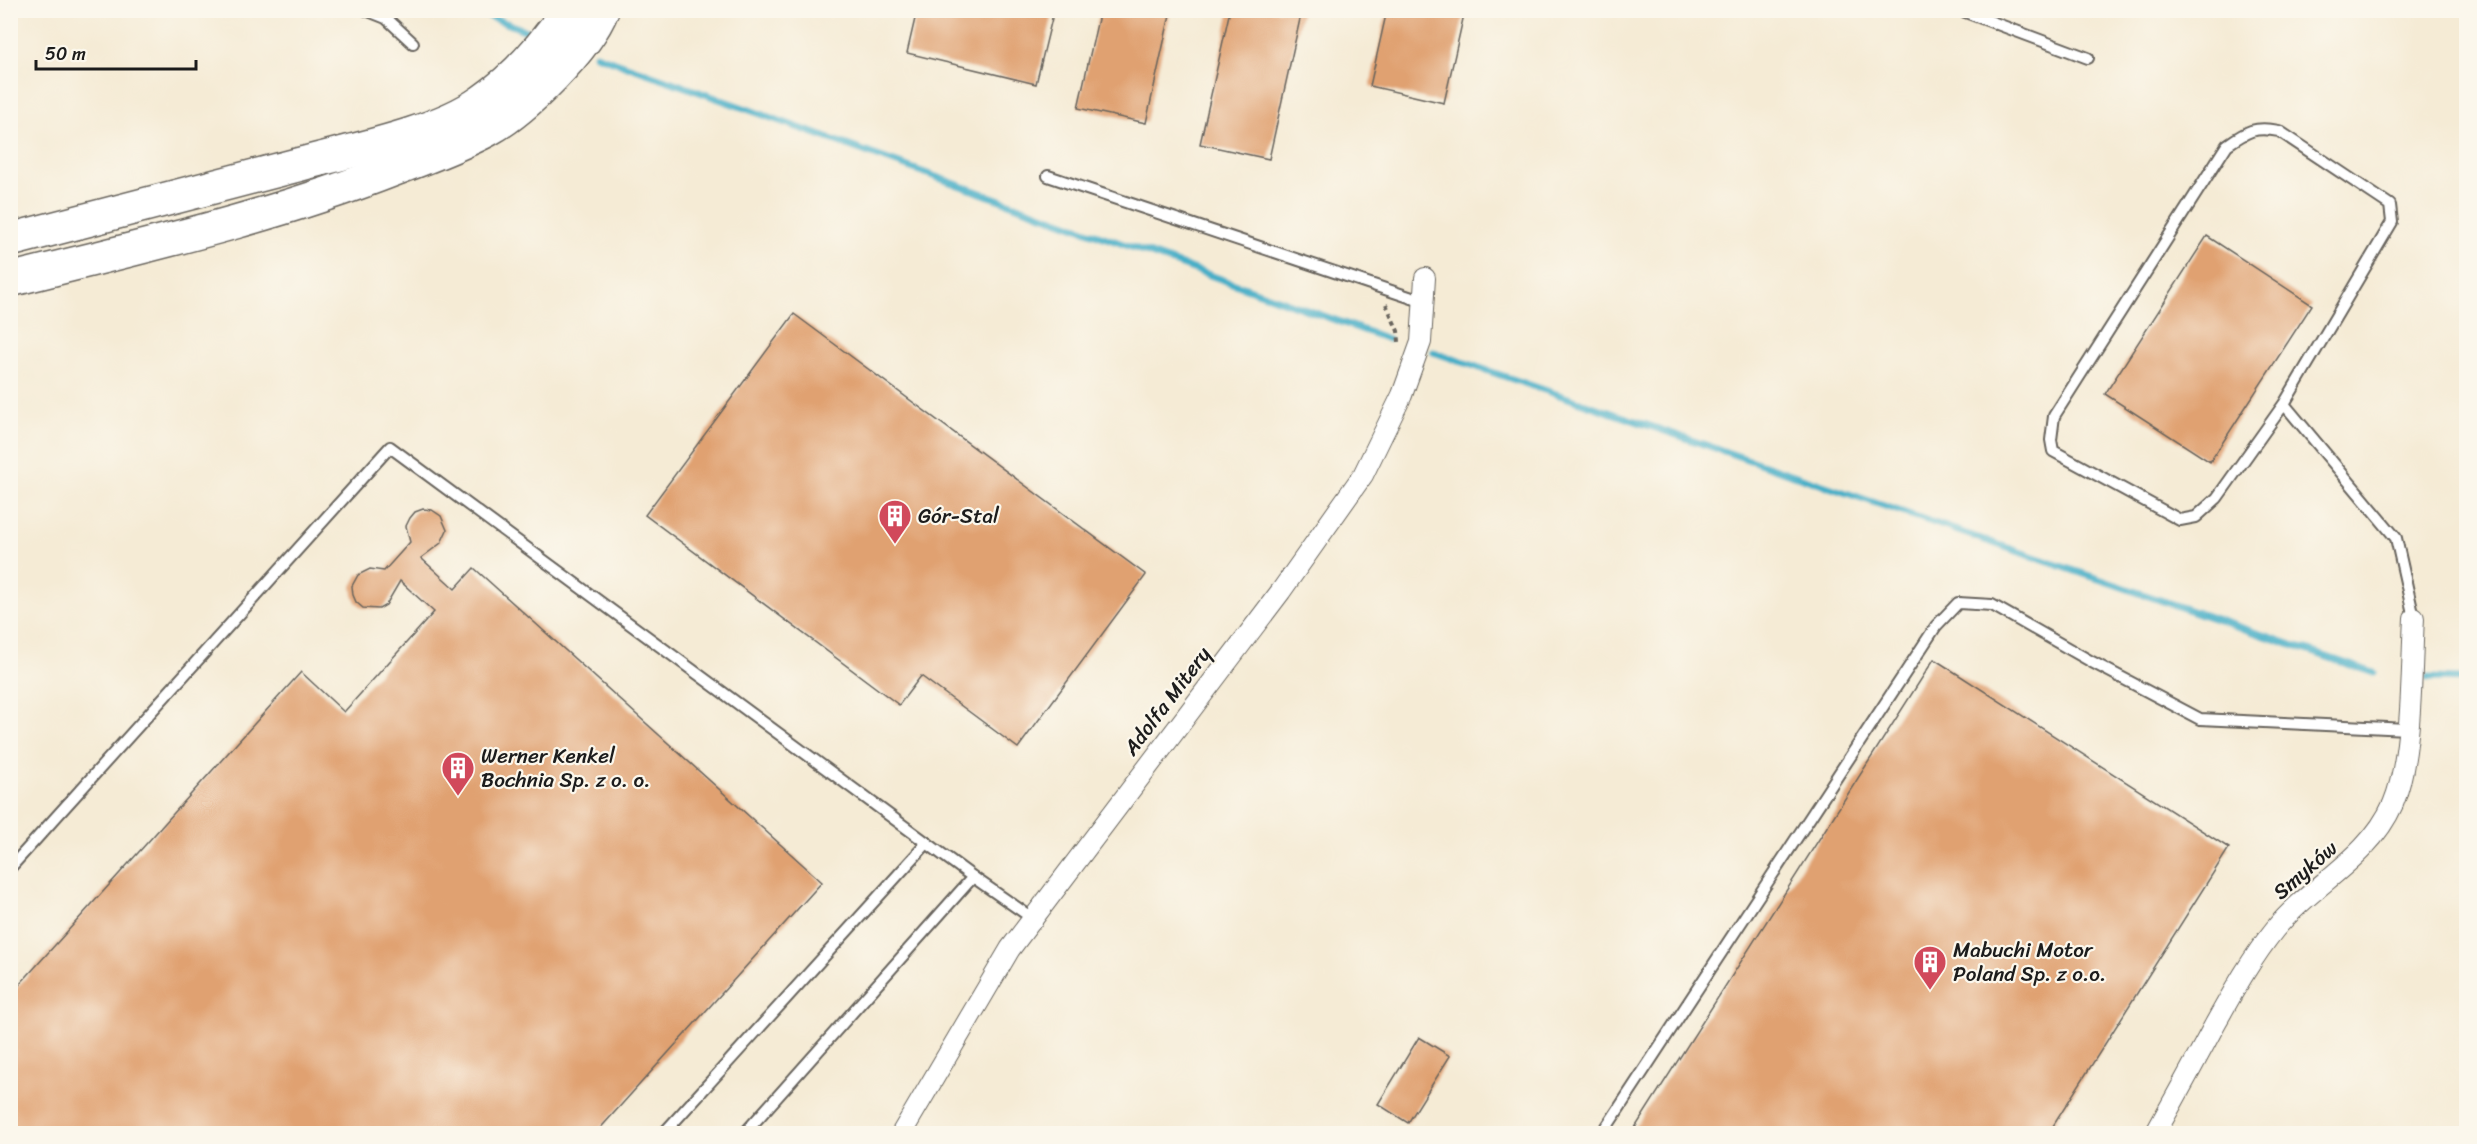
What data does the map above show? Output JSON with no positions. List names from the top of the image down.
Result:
{
  "streets": {
    "street": ["Adolfa Mitery", "Smyków"]
  },
  "places": {
    "building": ["Gór-Stal", "Werner Kenkel Bochnia Sp. z o. o.", "Mabuchi Motor Poland Sp. z o.o."]
  },
  "scale_bar": "50 m"
}
